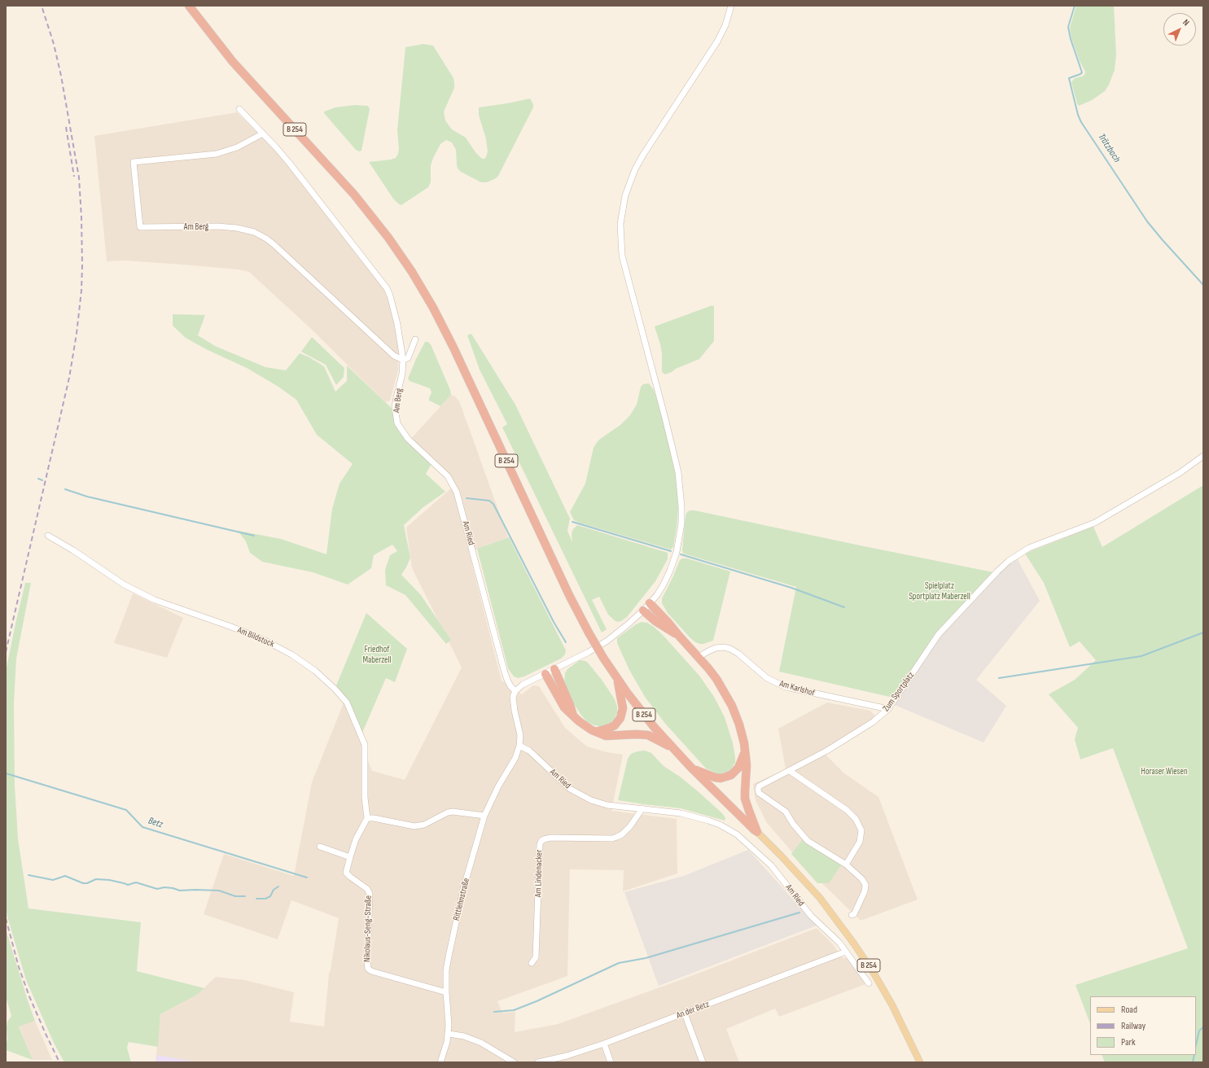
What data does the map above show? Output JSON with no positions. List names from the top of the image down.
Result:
{
  "streets": {
    "highway": ["B 254"],
    "street": [
      "Am Berg",
      "Am Ried",
      "Am Bildstock",
      "Am Karlshof",
      "Zum Sportplatz",
      "Am Lindenacker",
      "Rittlehnstraße",
      "Nikolaus-Seng-Straße",
      "An der Betz"
    ]
  },
  "crossings": [
    ["Am Berg", "Am Ried"],
    ["Am Ried", "Am Lindenacker"],
    ["Am Ried", "Rittlehnstraße"],
    ["Am Ried", "An der Betz"],
    ["Am Bildstock", "Nikolaus-Seng-Straße"],
    ["Am Karlshof", "Zum Sportplatz"],
    ["Rittlehnstraße", "Nikolaus-Seng-Straße"]
  ],
  "water": ["Trätzbach", "Betz"],
  "parks": ["Spielplatz Sportplatz Maberzell", "Friedhof Maberzell", "Horaser Wiesen"],
  "legend": ["Road", "Railway", "Park"],
  "north": "top right"
}
